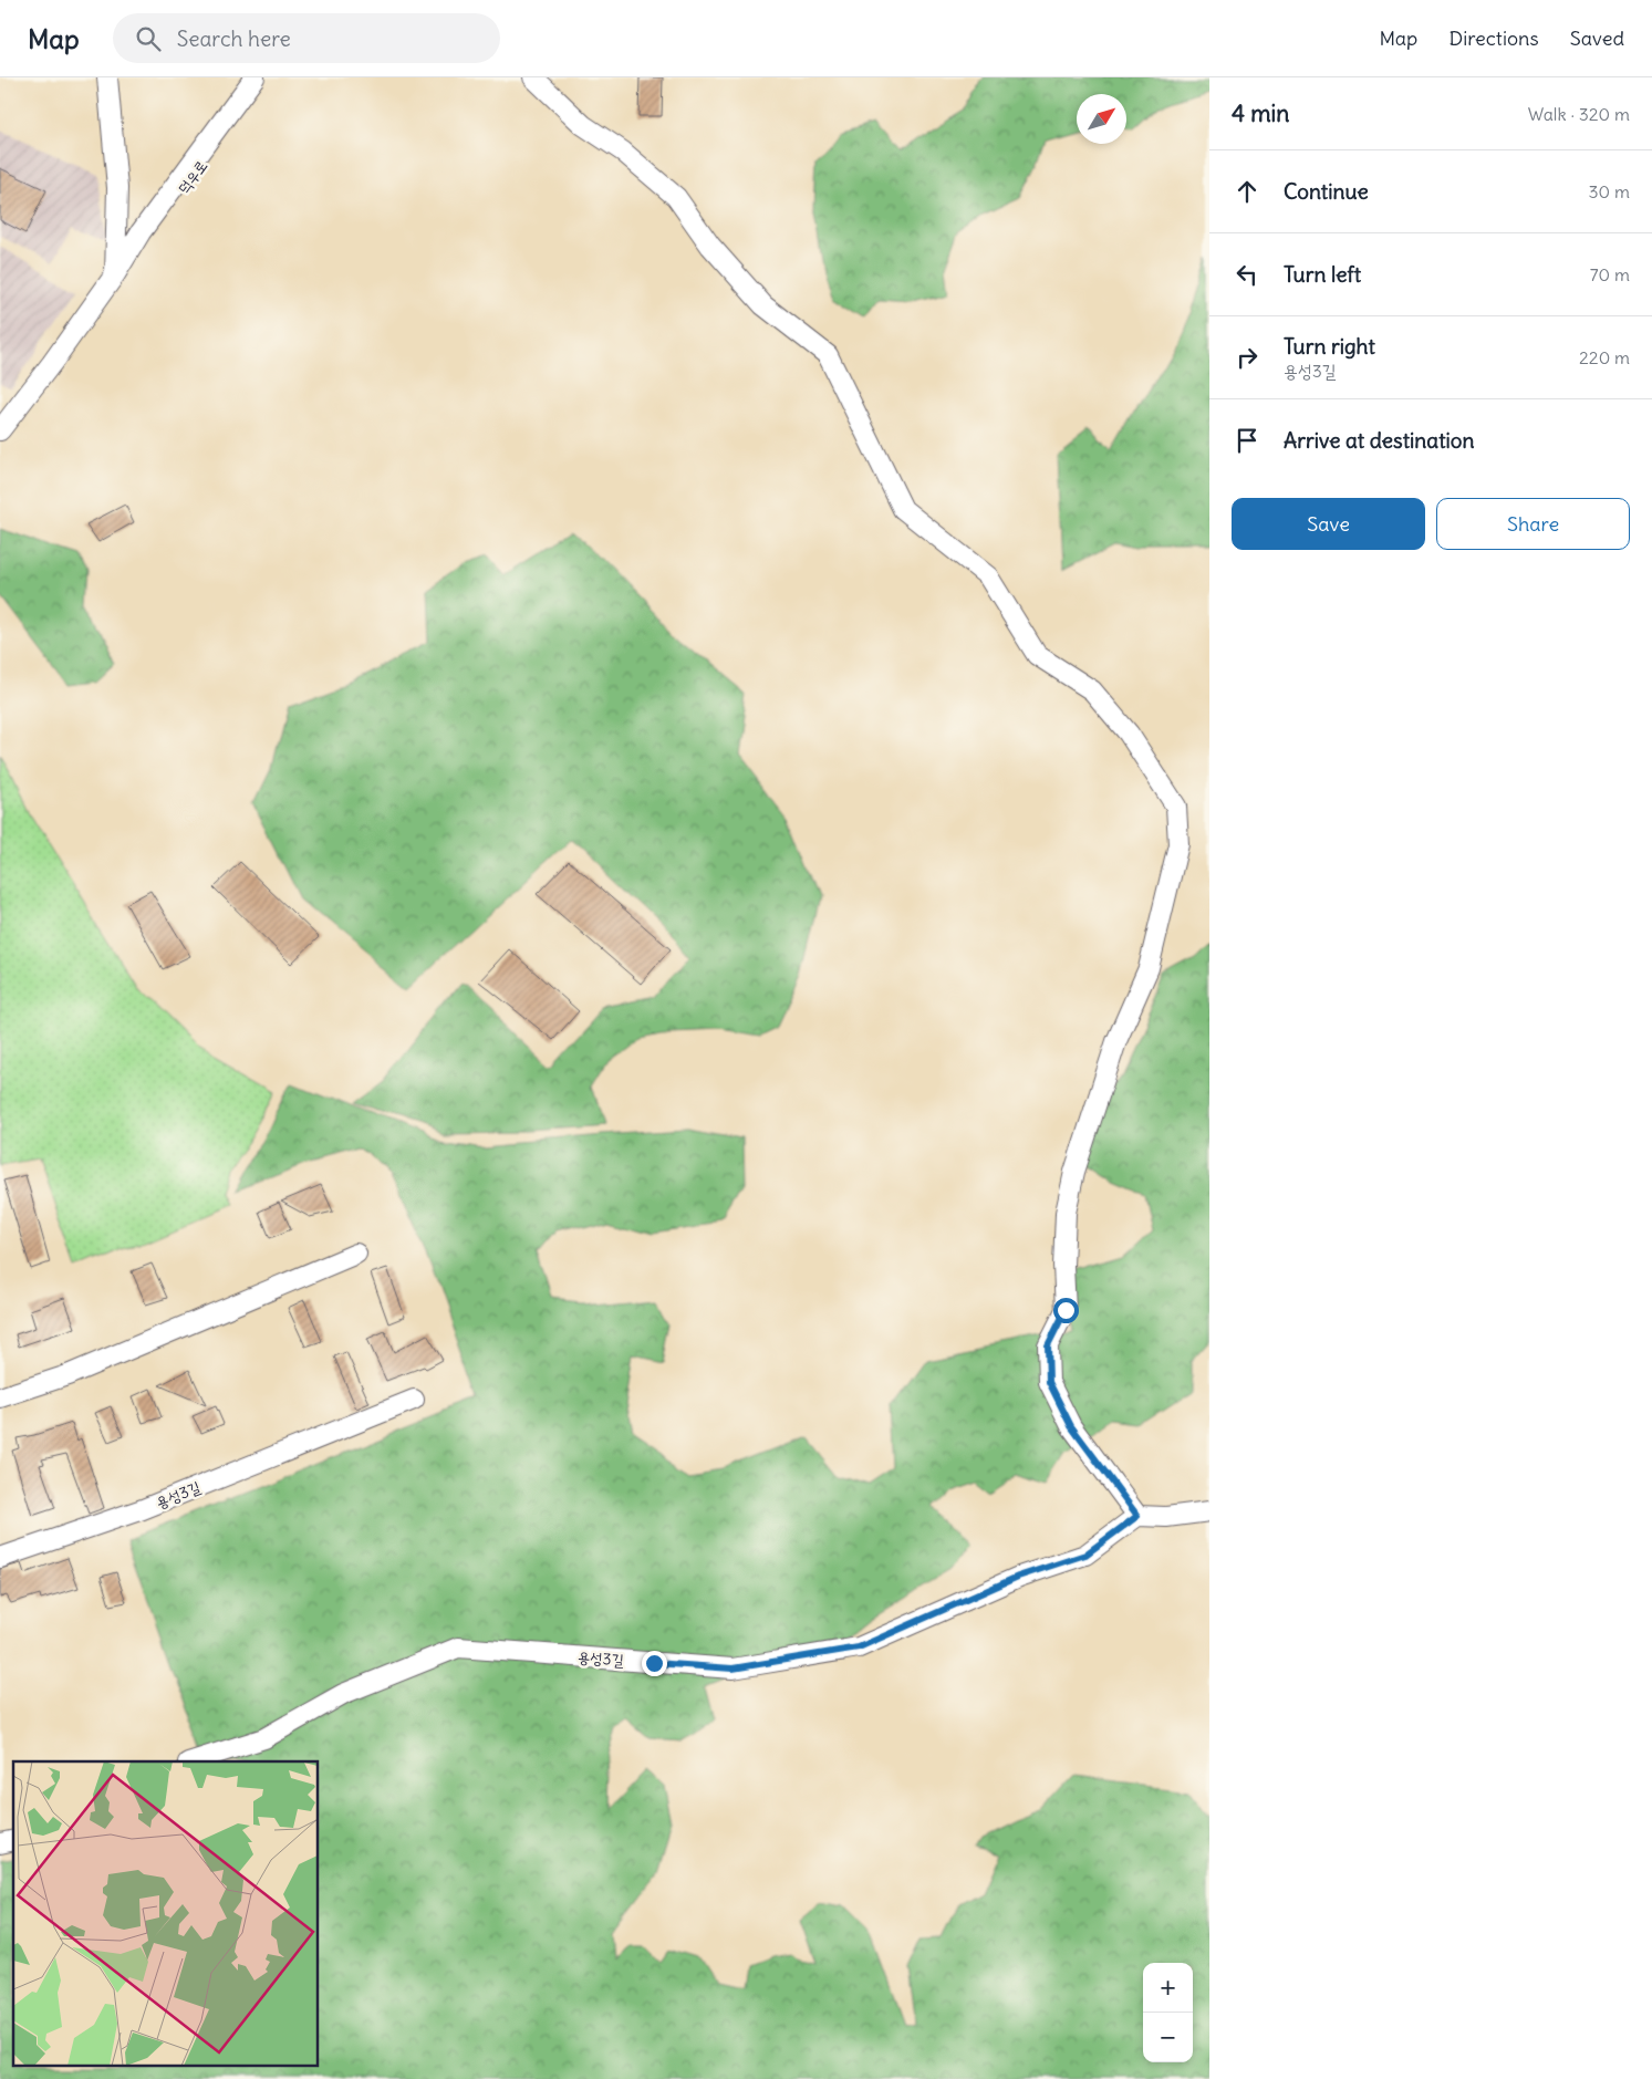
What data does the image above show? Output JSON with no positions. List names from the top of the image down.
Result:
{
  "streets": {
    "street": ["덕우로", "용성3길"]
  },
  "north": "top right",
  "page": {
    "header": "Map",
    "search": "Search here",
    "nav": ["Map", "Directions", "Saved"],
    "heading": ["4 min", "Walk · 320 m"],
    "list": [
      ["Continue", "30 m"],
      ["Turn left", "70 m"],
      ["Turn right", "용성3길", "220 m"],
      "Arrive at destination"
    ],
    "buttons": ["Save", "Share"],
    "map_buttons": ["+", "−"]
  }
}
